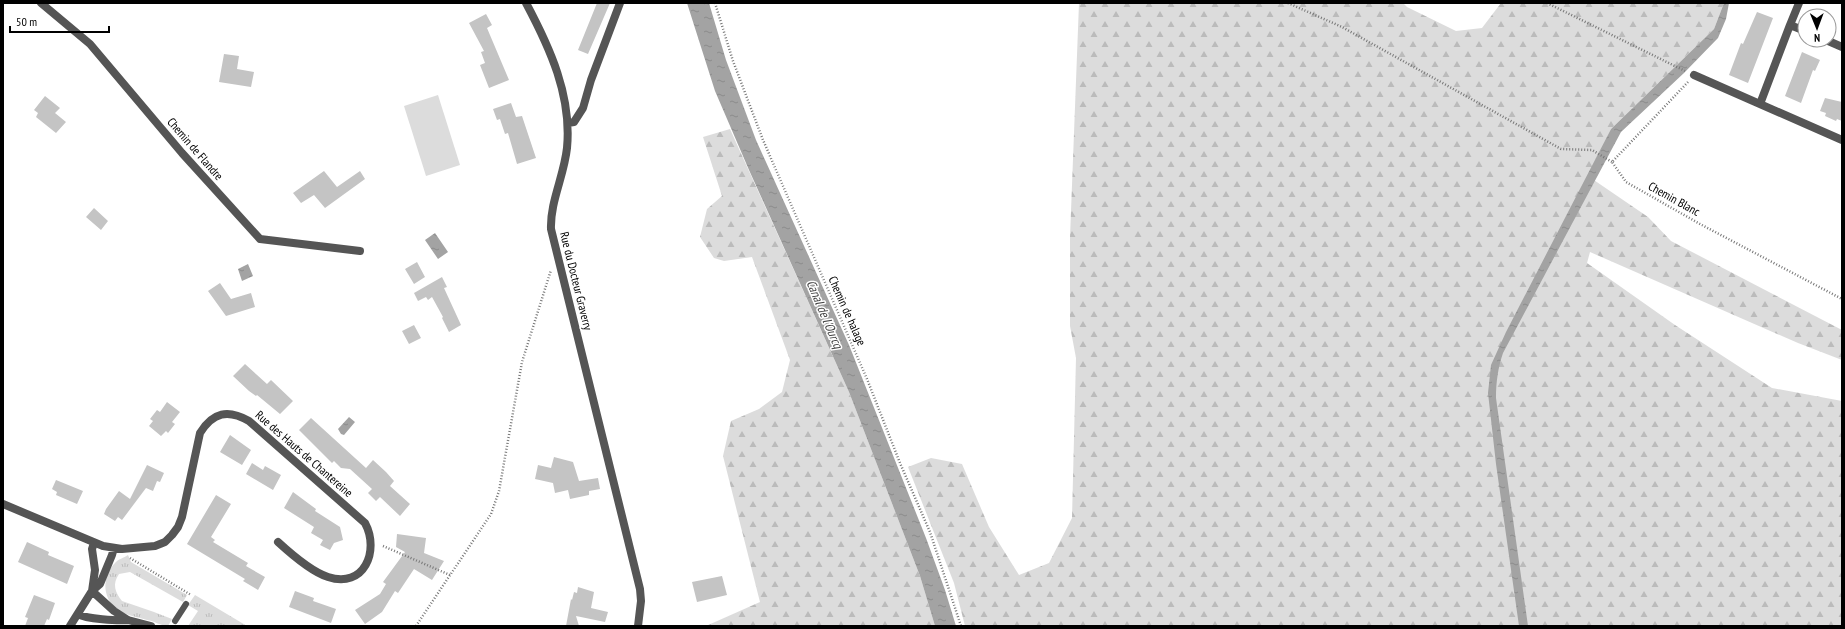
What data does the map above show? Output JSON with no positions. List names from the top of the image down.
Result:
{
  "streets": {
    "street": ["Chemin de Flandre", "Rue du Docteur Graverry", "Rue des Hauts de Chantereine"],
    "path": ["Chemin Blanc", "Chemin de halage"]
  },
  "water": ["Canal de l'Ourcq"],
  "scale_bar": "50 m",
  "north": "bottom"
}
